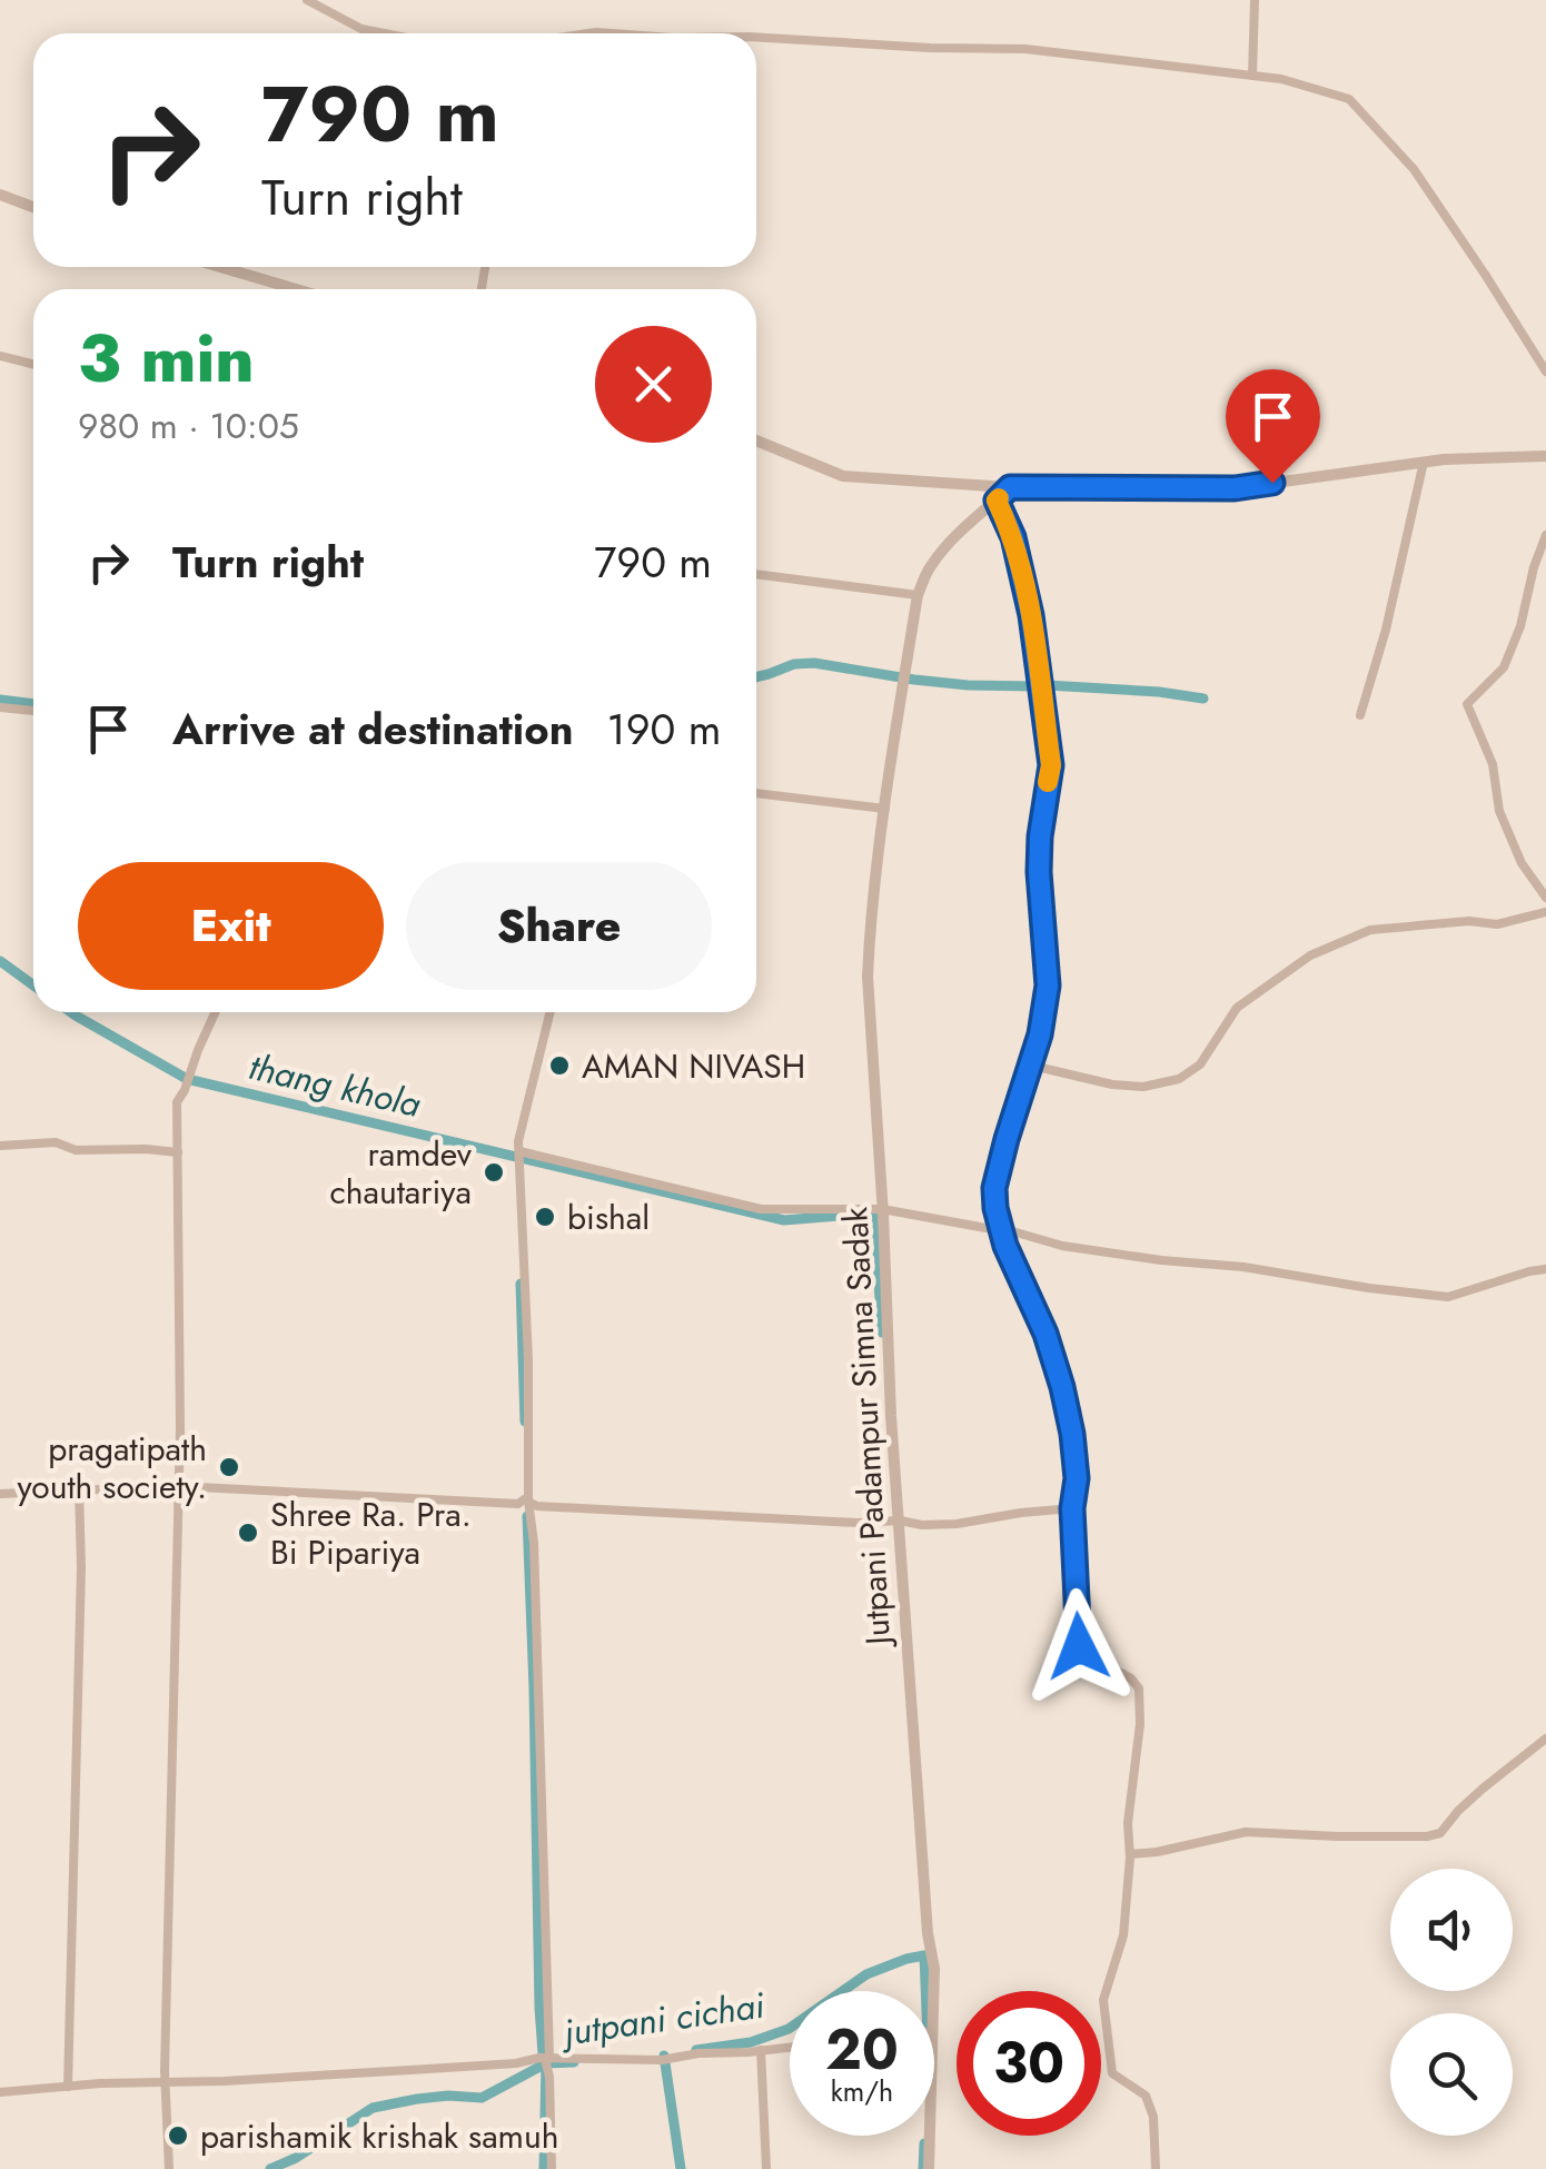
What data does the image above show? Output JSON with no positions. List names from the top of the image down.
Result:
{
  "streets": {
    "street": ["Jutpani Padampur Simna Sadak"]
  },
  "water": ["thang khola", "jutpani cichai"],
  "places": [
    "AMAN NIVASH",
    "ramdev chautariya",
    "bishal",
    "pragatipath youth society.",
    "Shree Ra. Pra. Bi Pipariya",
    "parishamik krishak samuh"
  ],
  "page": {
    "turn": ["790 m", "Turn right"],
    "heading": ["3 min", "980 m · 10:05"],
    "list": [
      {
        "name": "Turn right",
        "value": "790 m"
      },
      {
        "name": "Arrive at destination",
        "value": "190 m"
      }
    ],
    "buttons": ["Exit", "Share"],
    "speed": "20 km/h",
    "limit": "30"
  }
}
